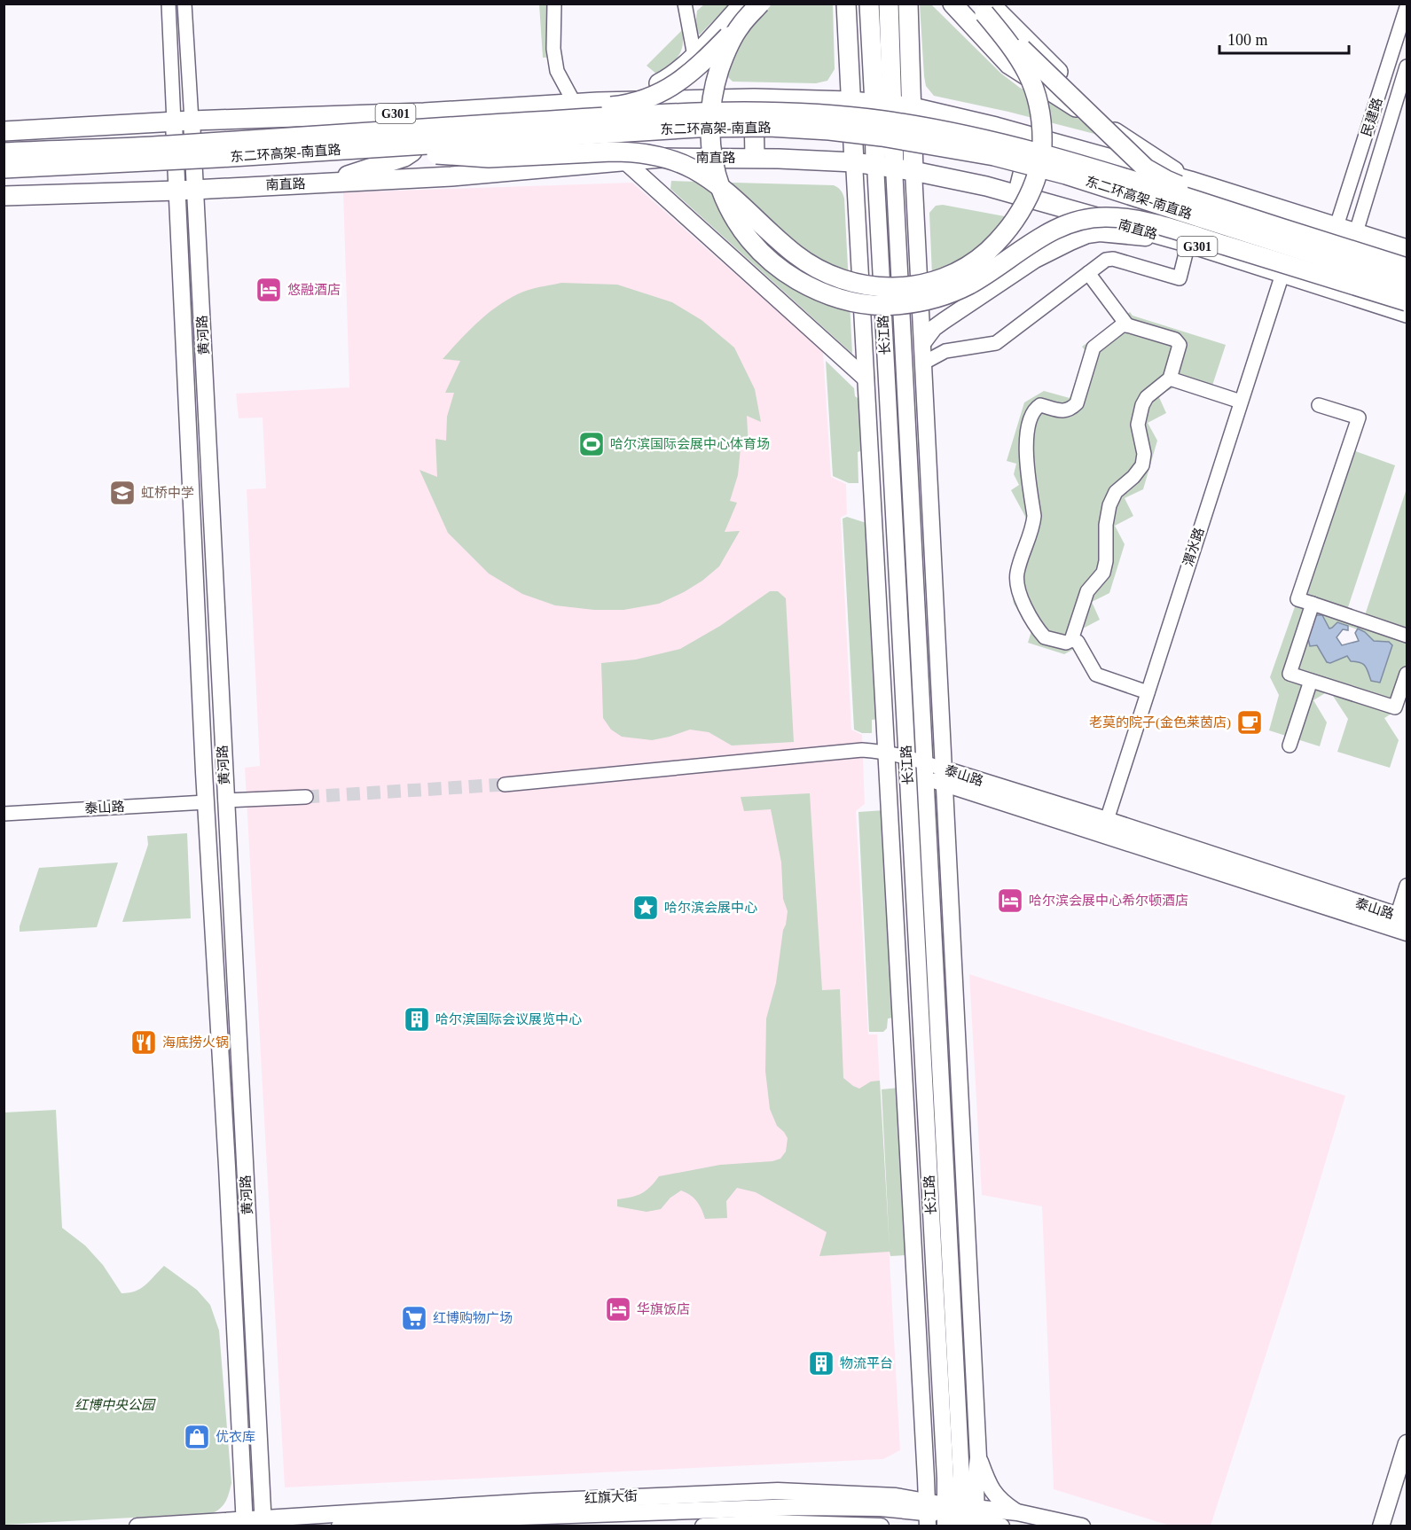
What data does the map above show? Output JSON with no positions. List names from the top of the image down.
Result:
{
  "streets": {
    "highway": [
      "G301",
      "东二环高架-南直路",
      "南直路",
      "长江路"
    ],
    "main road": ["黄河路", "泰山路", "红旗大街"],
    "street": ["民建路", "渭水路"]
  },
  "crossings": [
    ["G301", "民建路"],
    ["G301", "黄河路"],
    ["G301", "长江路"],
    ["南直路", "黄河路"],
    ["南直路", "长江路"],
    ["南直路", "渭水路"],
    ["黄河路", "泰山路"],
    ["黄河路", "红旗大街"],
    ["长江路", "泰山路"],
    ["长江路", "红旗大街"],
    ["渭水路", "泰山路"]
  ],
  "parks": ["红博中央公园"],
  "places": {
    "hotel": ["悠融酒店", "哈尔滨会展中心希尔顿酒店", "华旗饭店"],
    "sports": ["哈尔滨国际会展中心体育场"],
    "school or university": ["虹桥中学"],
    "cafe": ["老莫的院子(金色莱茵店)"],
    "place": ["哈尔滨会展中心"],
    "building": ["哈尔滨国际会议展览中心", "物流平台"],
    "restaurant": ["海底捞火锅"],
    "supermarket": ["红博购物广场"],
    "shop": ["优衣库"]
  },
  "scale_bar": "100 m"
}
